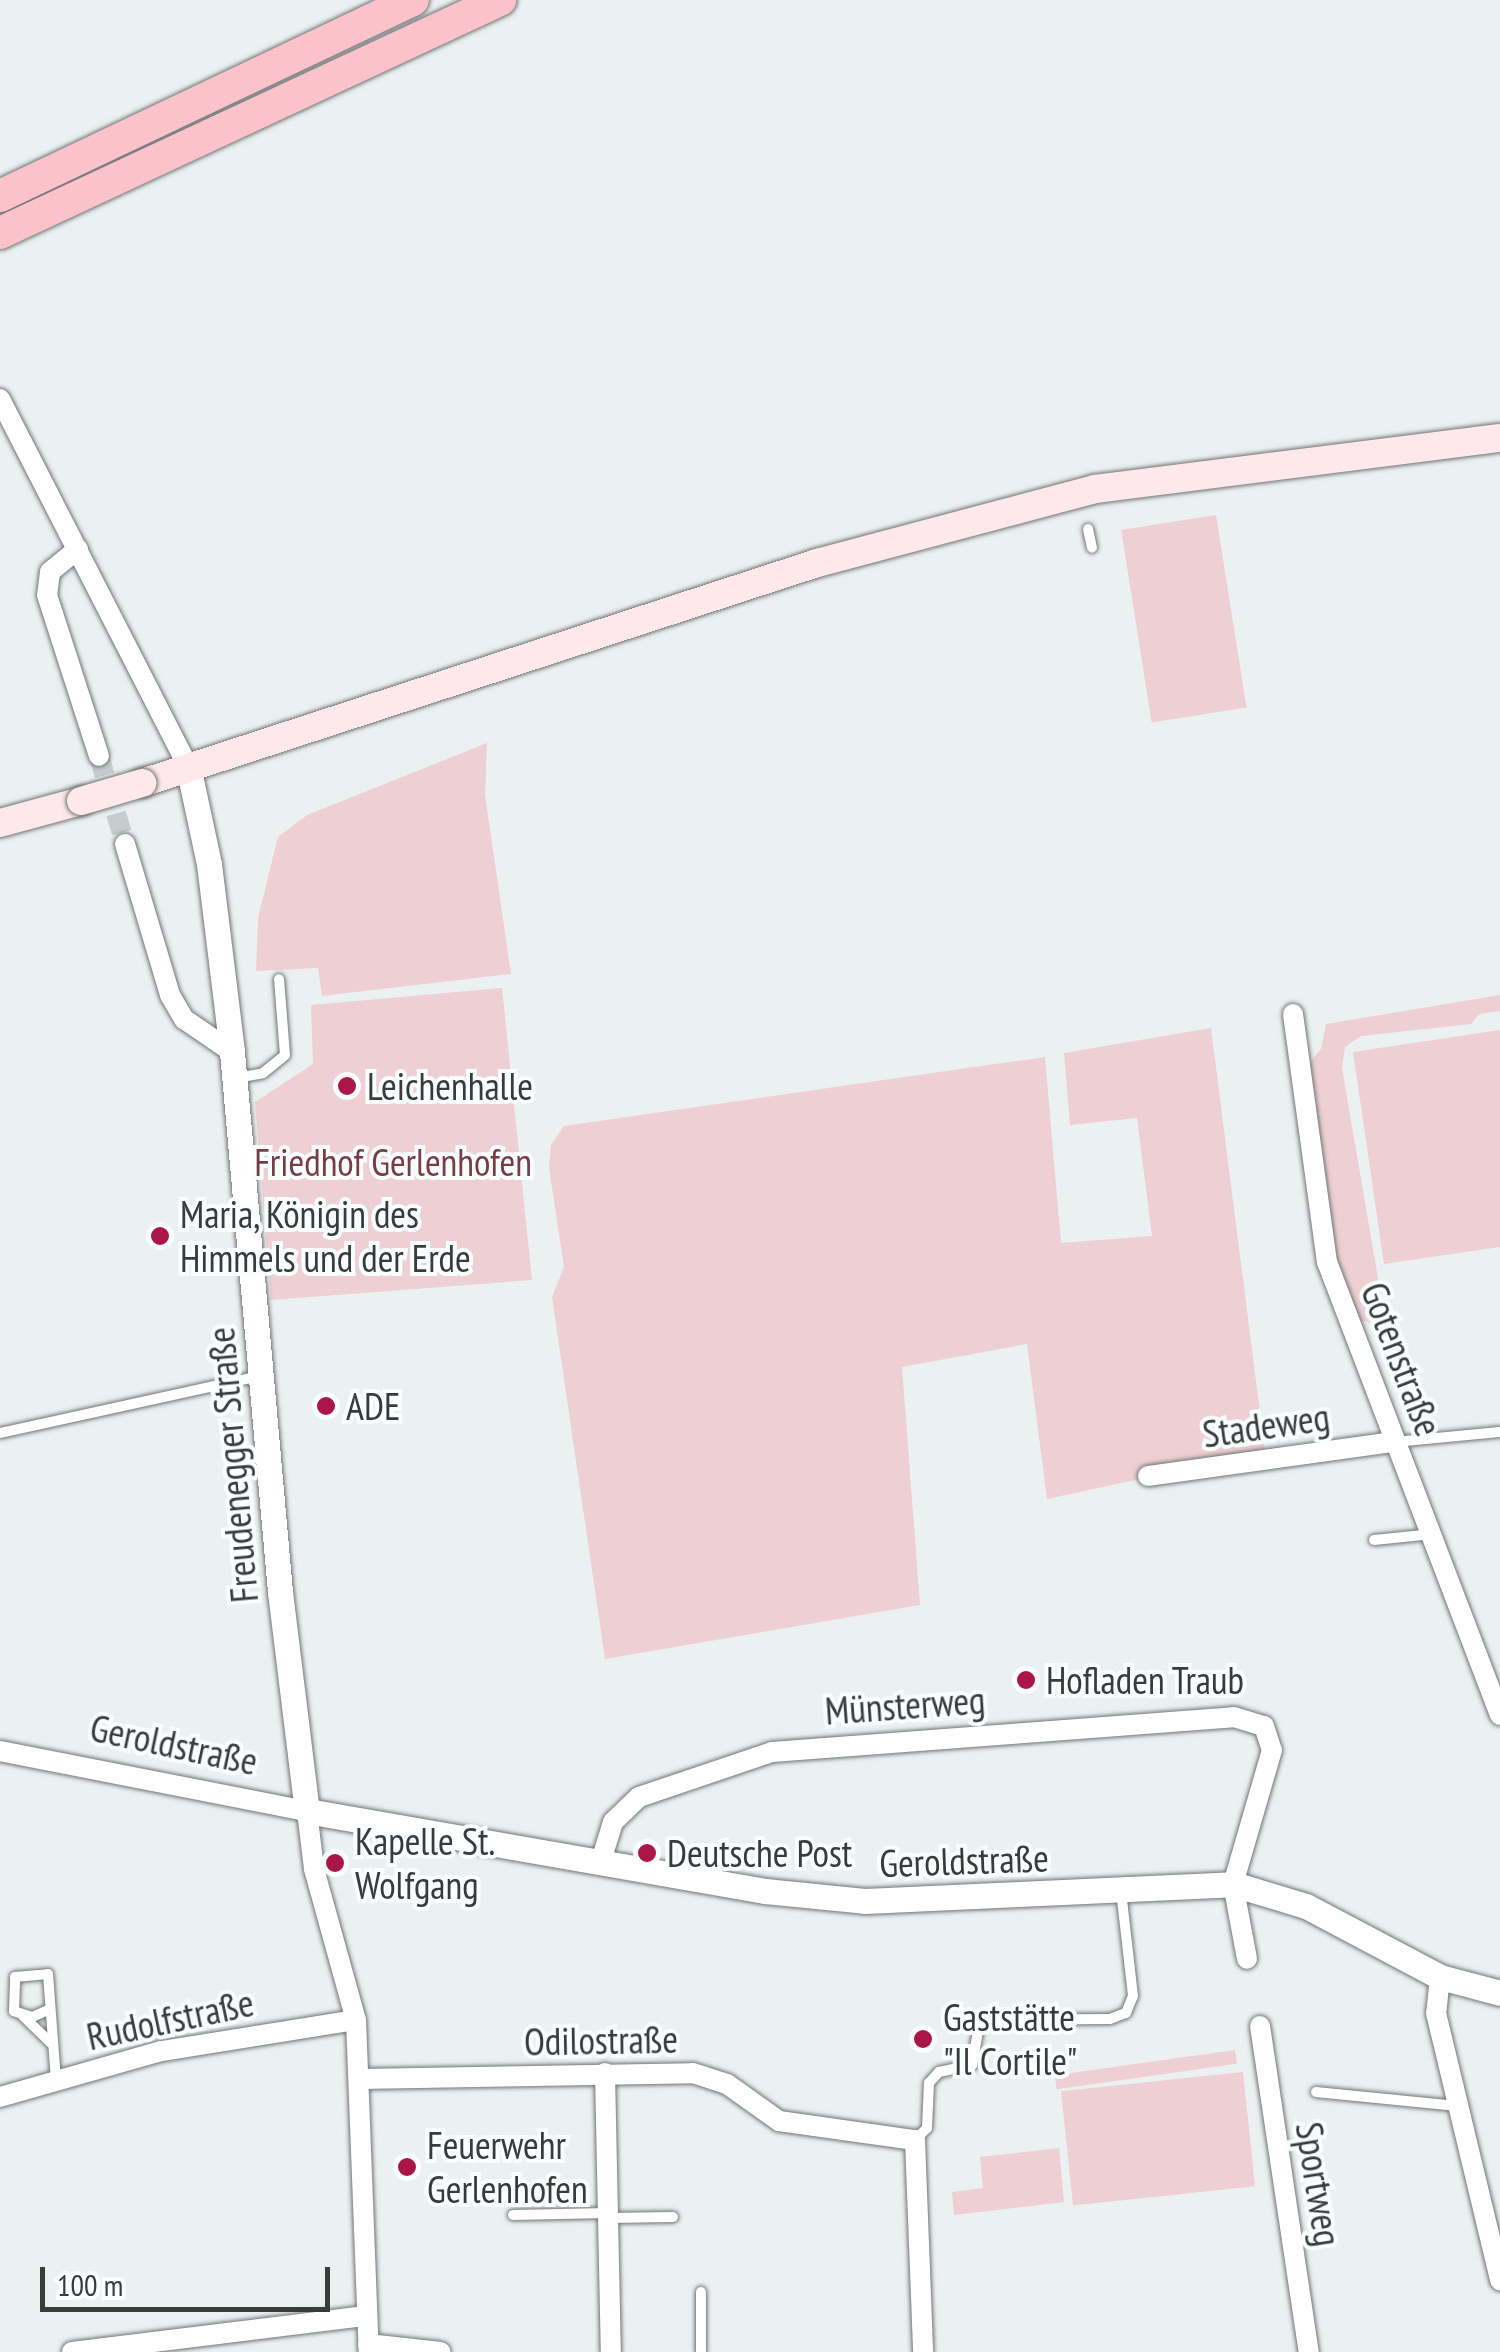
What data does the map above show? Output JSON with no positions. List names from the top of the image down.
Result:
{
  "streets": {
    "street": [
      "Gotenstraße",
      "Stadeweg",
      "Freudenegger Straße",
      "Münsterweg",
      "Geroldstraße",
      "Rudolfstraße",
      "Odilostraße",
      "Sportweg"
    ]
  },
  "crossings": [
    ["Gotenstraße", "Stadeweg"],
    ["Freudenegger Straße", "Geroldstraße"],
    ["Münsterweg", "Geroldstraße"]
  ],
  "parks": ["Friedhof Gerlenhofen"],
  "places": [
    "Leichenhalle",
    "Maria, Königin des Himmels und der Erde",
    "ADE",
    "Hofladen Traub",
    "Deutsche Post",
    "Kapelle St. Wolfgang",
    "Gaststätte \"Il Cortile\"",
    "Feuerwehr Gerlenhofen"
  ],
  "scale_bar": "100 m"
}
